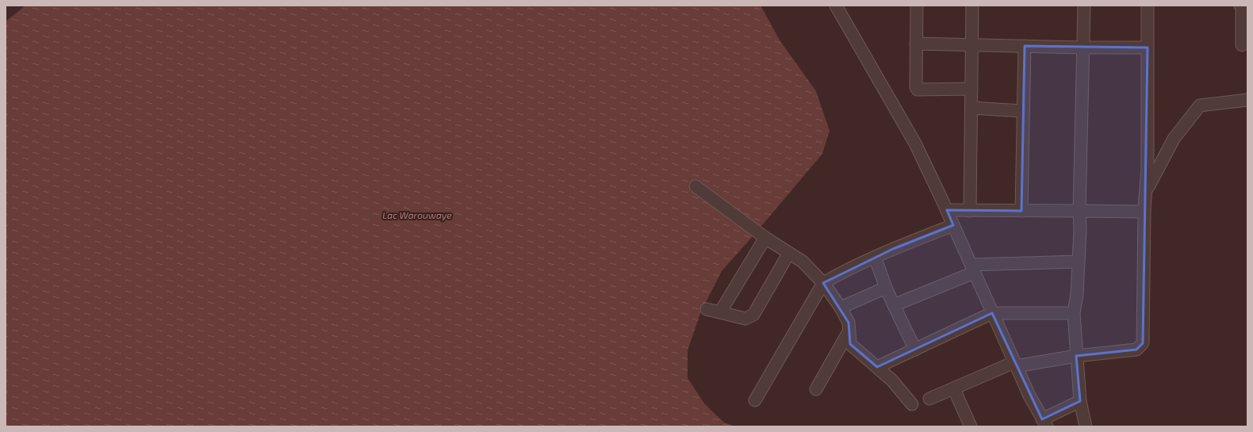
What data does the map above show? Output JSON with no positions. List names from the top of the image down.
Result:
{
  "water": ["Lac Warouwaye"]
}
